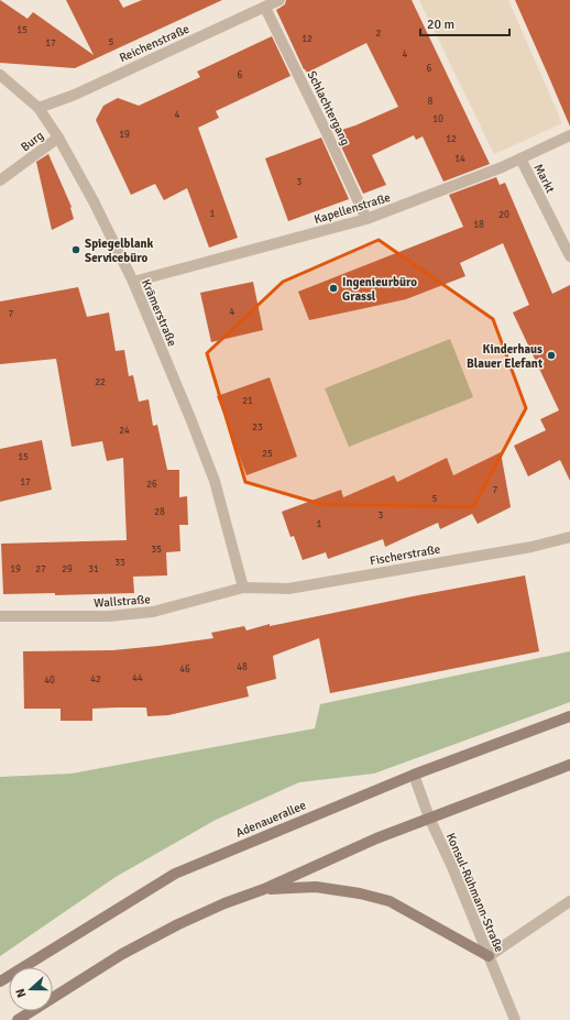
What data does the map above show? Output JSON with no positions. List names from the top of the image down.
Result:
{
  "streets": {
    "main road": ["Adenauerallee"],
    "street": [
      "Reichenstraße",
      "Schlachtergang",
      "Burg",
      "Markt",
      "Kapellenstraße",
      "Krämerstraße",
      "Fischerstraße",
      "Wallstraße",
      "Konsul-Rühmann-Straße"
    ]
  },
  "crossings": [
    ["Reichenstraße", "Schlachtergang"],
    ["Reichenstraße", "Krämerstraße"],
    ["Schlachtergang", "Kapellenstraße"],
    ["Burg", "Krämerstraße"],
    ["Markt", "Kapellenstraße"],
    ["Kapellenstraße", "Krämerstraße"],
    ["Krämerstraße", "Fischerstraße"],
    ["Krämerstraße", "Wallstraße"],
    ["Fischerstraße", "Wallstraße"],
    ["Adenauerallee", "Konsul-Rühmann-Straße"]
  ],
  "places": ["Spiegelblank Servicebüro", "Ingenieurbüro Grassl", "Kinderhaus Blauer Elefant"],
  "house_numbers": [
    "15",
    "2",
    "12",
    "5",
    "17",
    "4",
    "6",
    "6",
    "8",
    "4",
    "10",
    "19",
    "12",
    "14",
    "3",
    "1",
    "20",
    "18",
    "4",
    "7",
    "22",
    "21",
    "23",
    "24",
    "25",
    "15",
    "17",
    "26",
    "7",
    "5",
    "28",
    "3",
    "1",
    "35",
    "33",
    "19",
    "27",
    "29",
    "31",
    "48",
    "46",
    "44",
    "42",
    "40"
  ],
  "scale_bar": "20 m",
  "north": "left"
}
